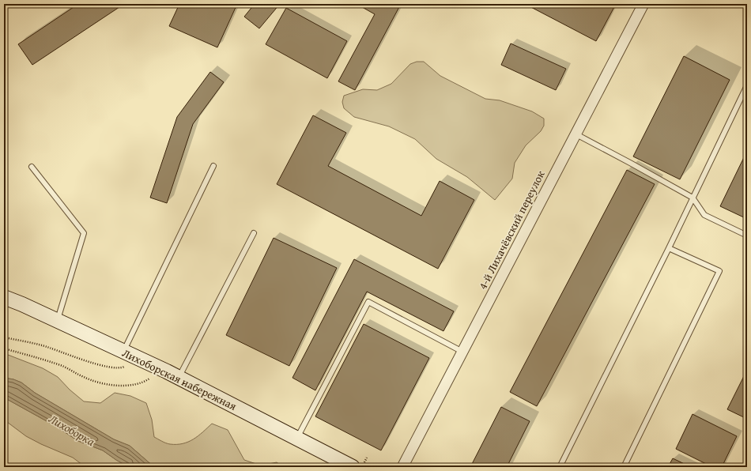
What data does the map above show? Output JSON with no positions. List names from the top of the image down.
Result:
{
  "streets": {
    "street": ["4-й Лихачёвский переулок", "Лихоборская набережная"]
  },
  "water": ["Лихоборка"]
}
